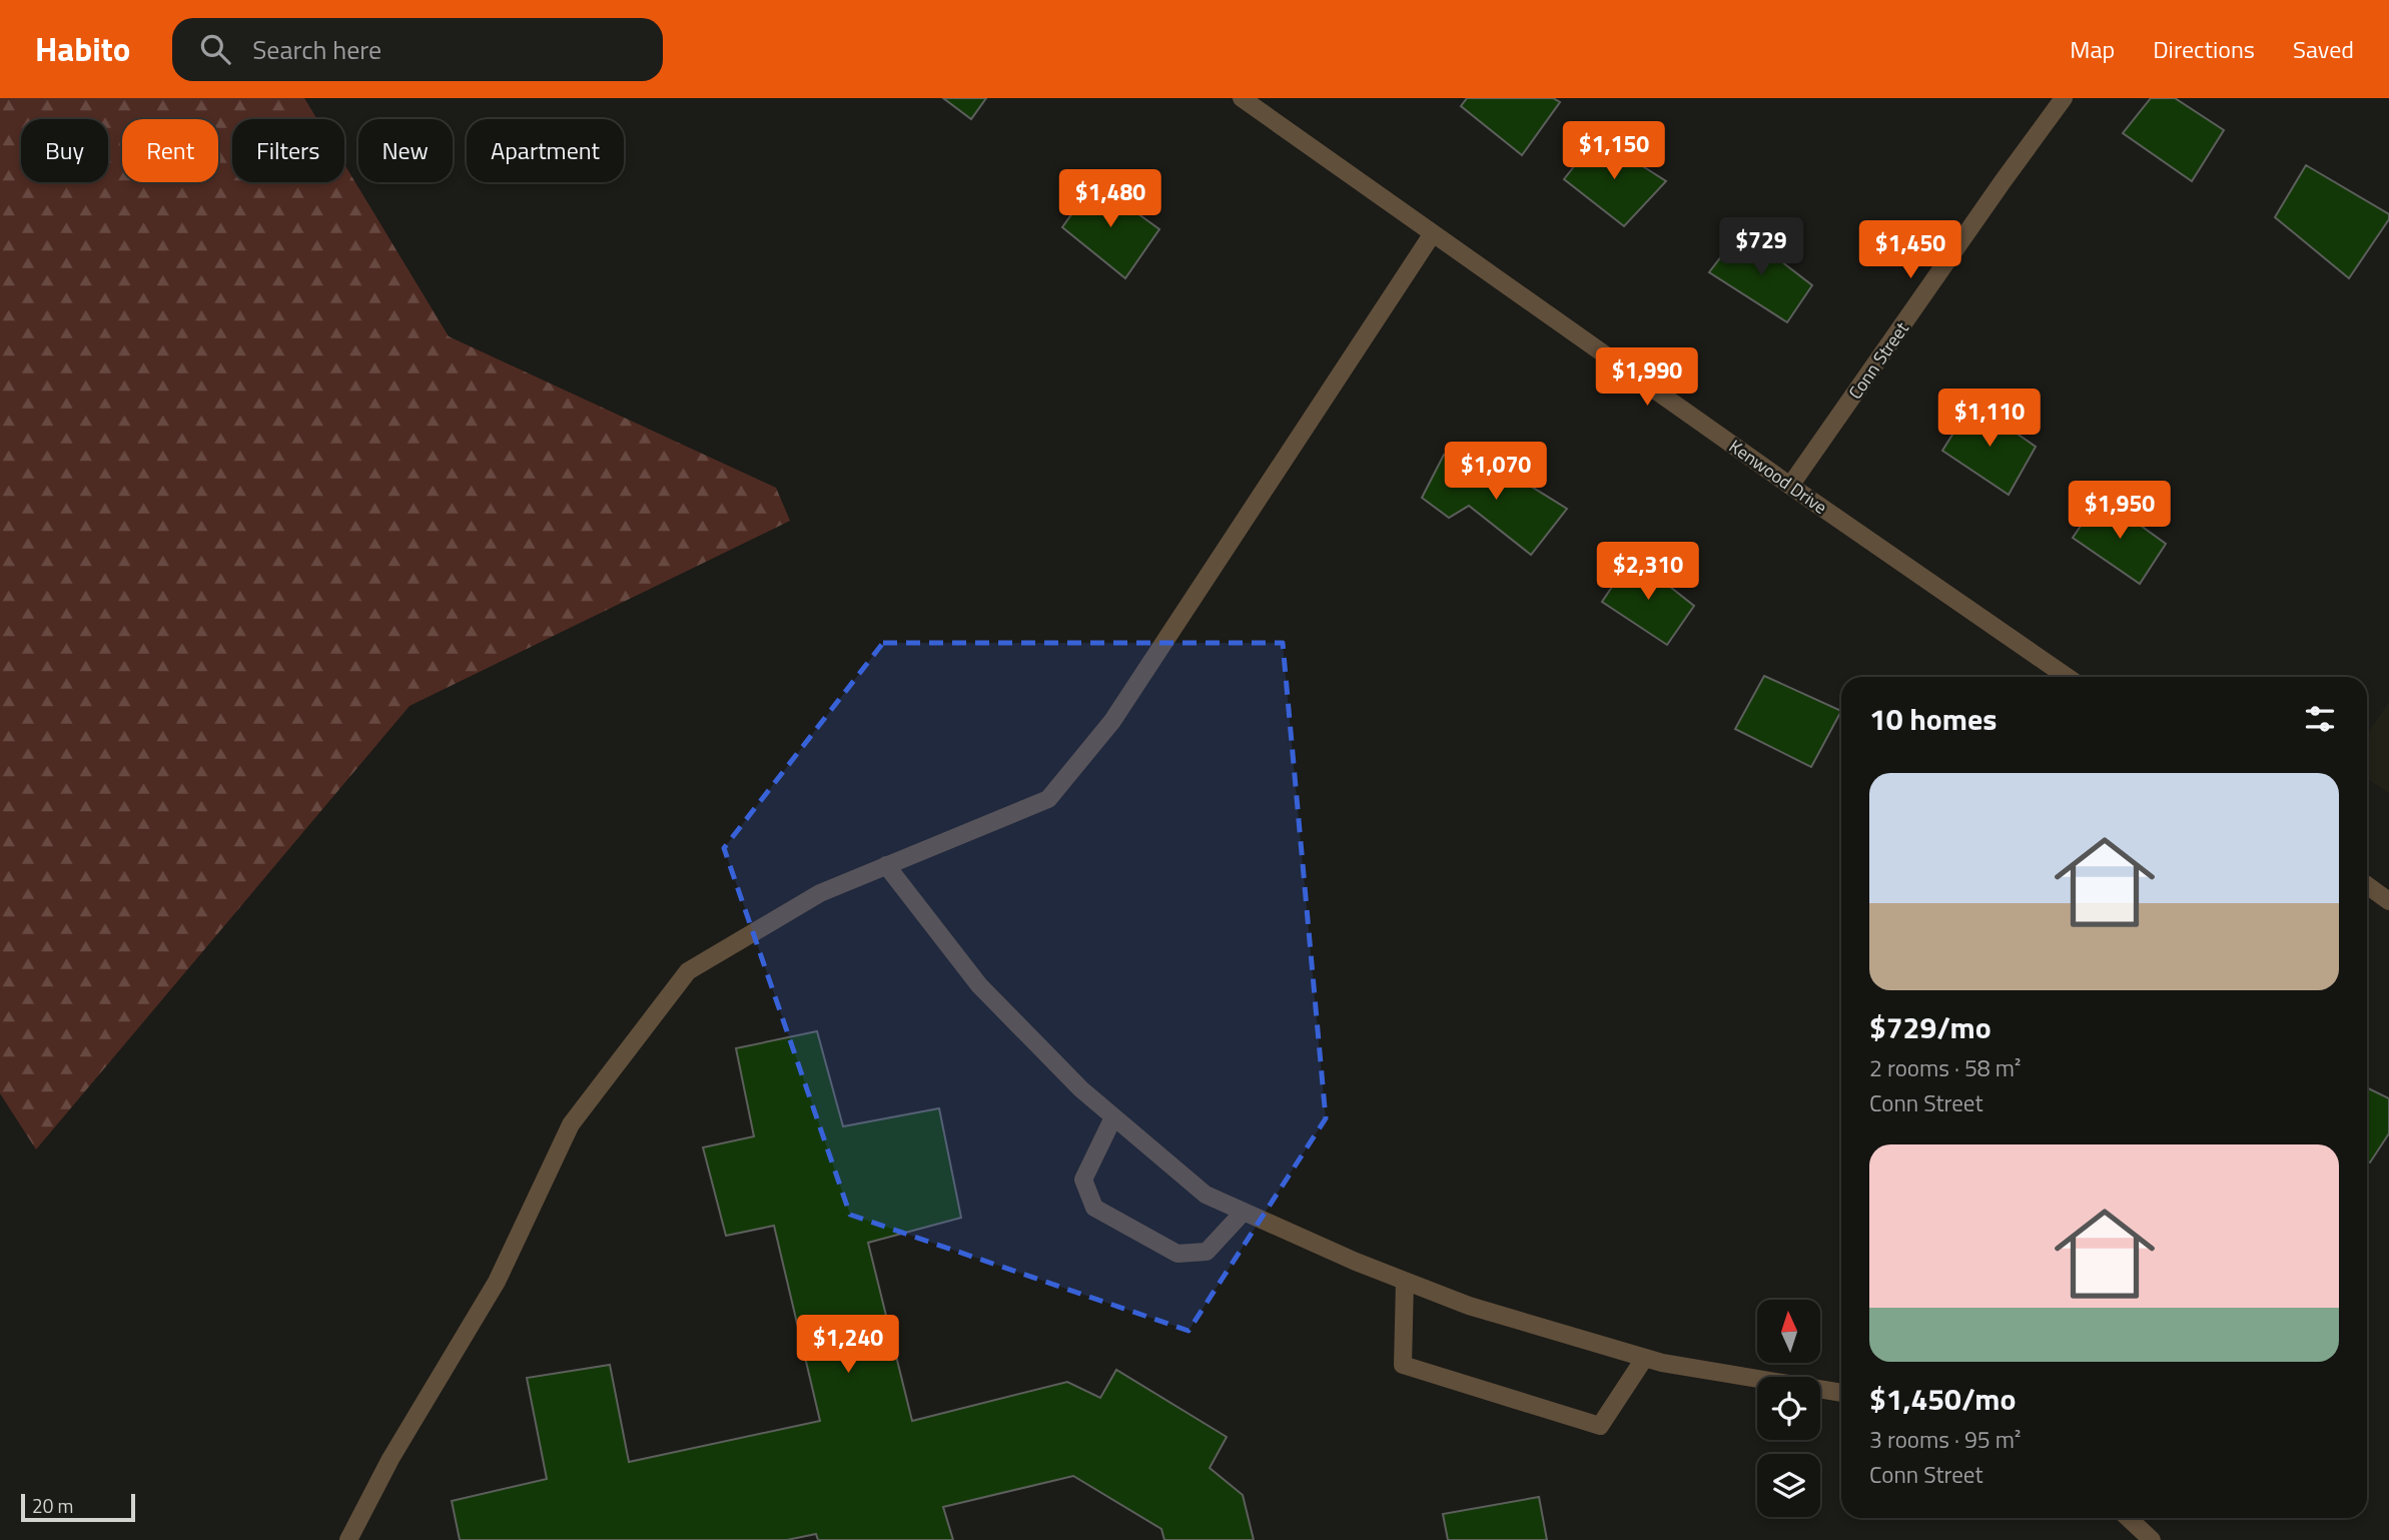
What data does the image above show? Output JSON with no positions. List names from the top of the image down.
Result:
{
  "streets": {
    "street": ["Conn Street", "Kenwood Drive"]
  },
  "crossings": [
    ["Conn Street", "Kenwood Drive"]
  ],
  "scale_bar": "20 m",
  "north": "top",
  "page": {
    "header": "Habito",
    "search": "Search here",
    "nav": ["Map", "Directions", "Saved"],
    "chip": [
      "Buy",
      "Rent",
      "Filters",
      "New",
      "Apartment"
    ],
    "price": [
      "$1,150",
      "$1,480",
      "$729",
      "$1,450",
      "$1,990",
      "$1,110",
      "$1,070",
      "$1,950",
      "$2,310",
      "$1,240"
    ],
    "heading": "10 homes",
    "list": [
      {
        "name": "$729/mo",
        "note": "2 rooms · 58 m² · Conn Street"
      },
      {
        "name": "$1,450/mo",
        "note": "3 rooms · 95 m² · Conn Street"
      }
    ],
    "scale": "20 m"
  }
}
